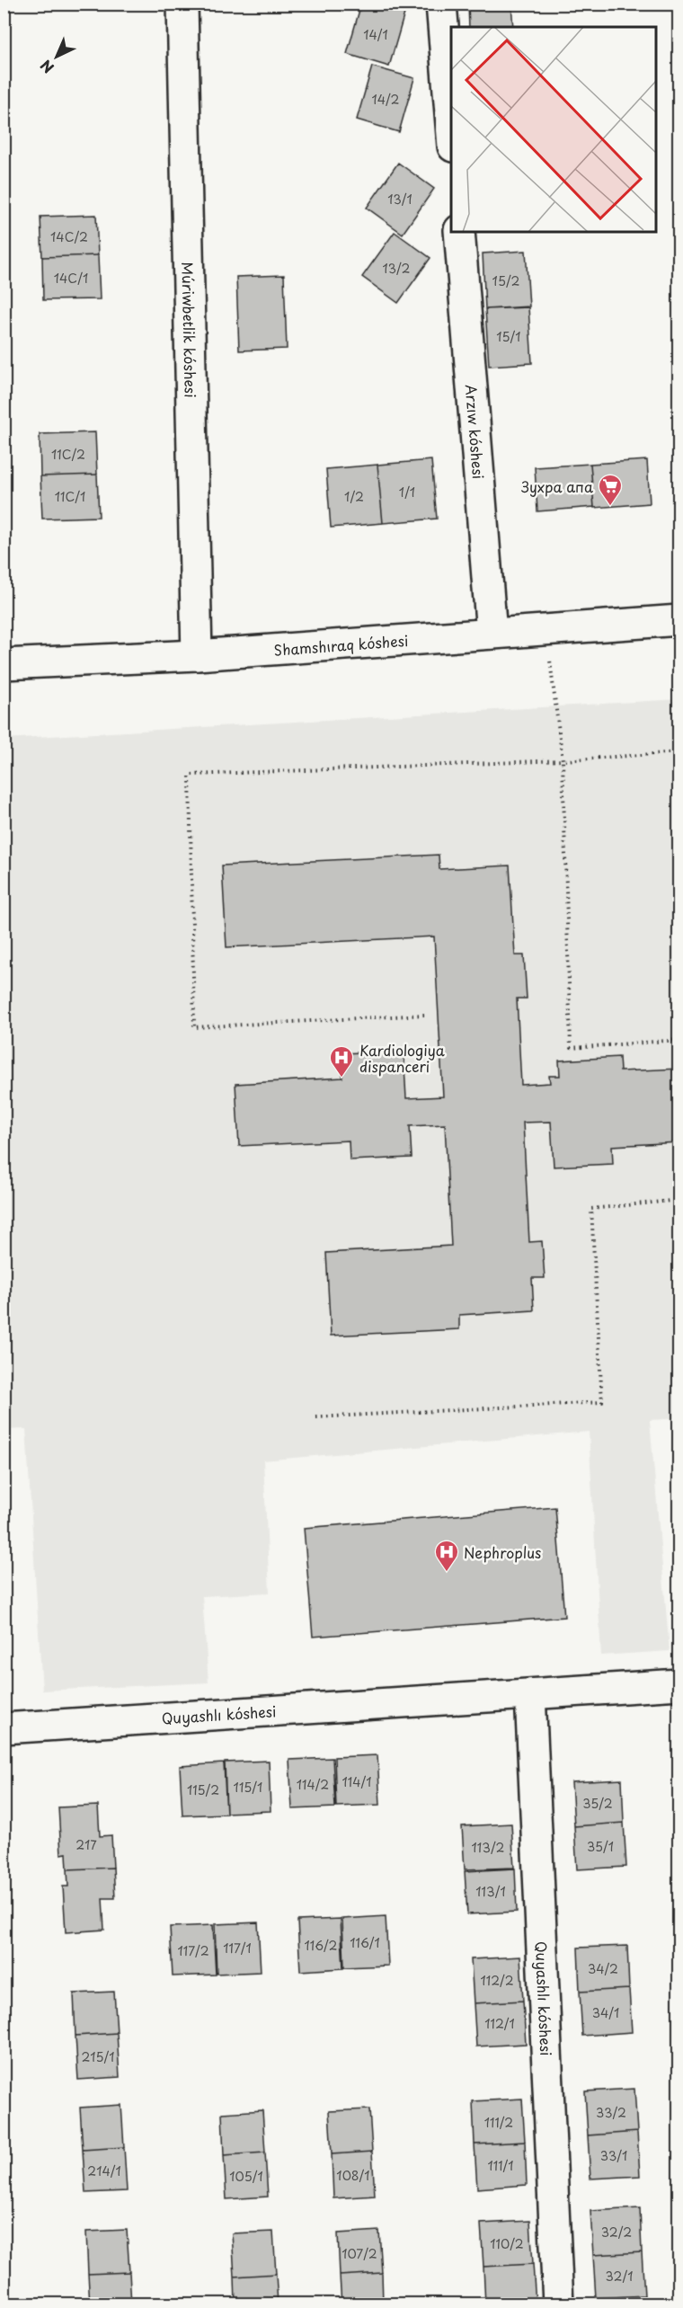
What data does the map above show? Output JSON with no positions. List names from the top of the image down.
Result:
{
  "streets": {
    "street": [
      "Múriwbetlik kóshesi",
      "Arzıw kóshesi",
      "Shamshıraq kóshesi",
      "Quyashlı kóshesi"
    ]
  },
  "crossings": [
    ["Múriwbetlik kóshesi", "Shamshıraq kóshesi"],
    ["Arzıw kóshesi", "Shamshıraq kóshesi"]
  ],
  "places": {
    "supermarket": ["Зухра апа"],
    "hospital": ["Kardiologiya dispanceri", "Nephroplus"]
  },
  "house_numbers": [
    "14/1",
    "14/2",
    "13/1",
    "14С/2",
    "13/2",
    "14С/1",
    "15/2",
    "15/1",
    "11С/2",
    "1/1",
    "11С/1",
    "1/2",
    "114/1",
    "114/2",
    "115/1",
    "115/2",
    "35/2",
    "217",
    "35/1",
    "113/2",
    "113/1",
    "116/1",
    "116/2",
    "117/1",
    "117/2",
    "34/2",
    "112/2",
    "34/1",
    "112/1",
    "215/1",
    "33/2",
    "111/2",
    "33/1",
    "111/1",
    "214/1",
    "108/1",
    "105/1",
    "32/2",
    "110/2",
    "107/2",
    "32/1"
  ],
  "north": "bottom left"
}
